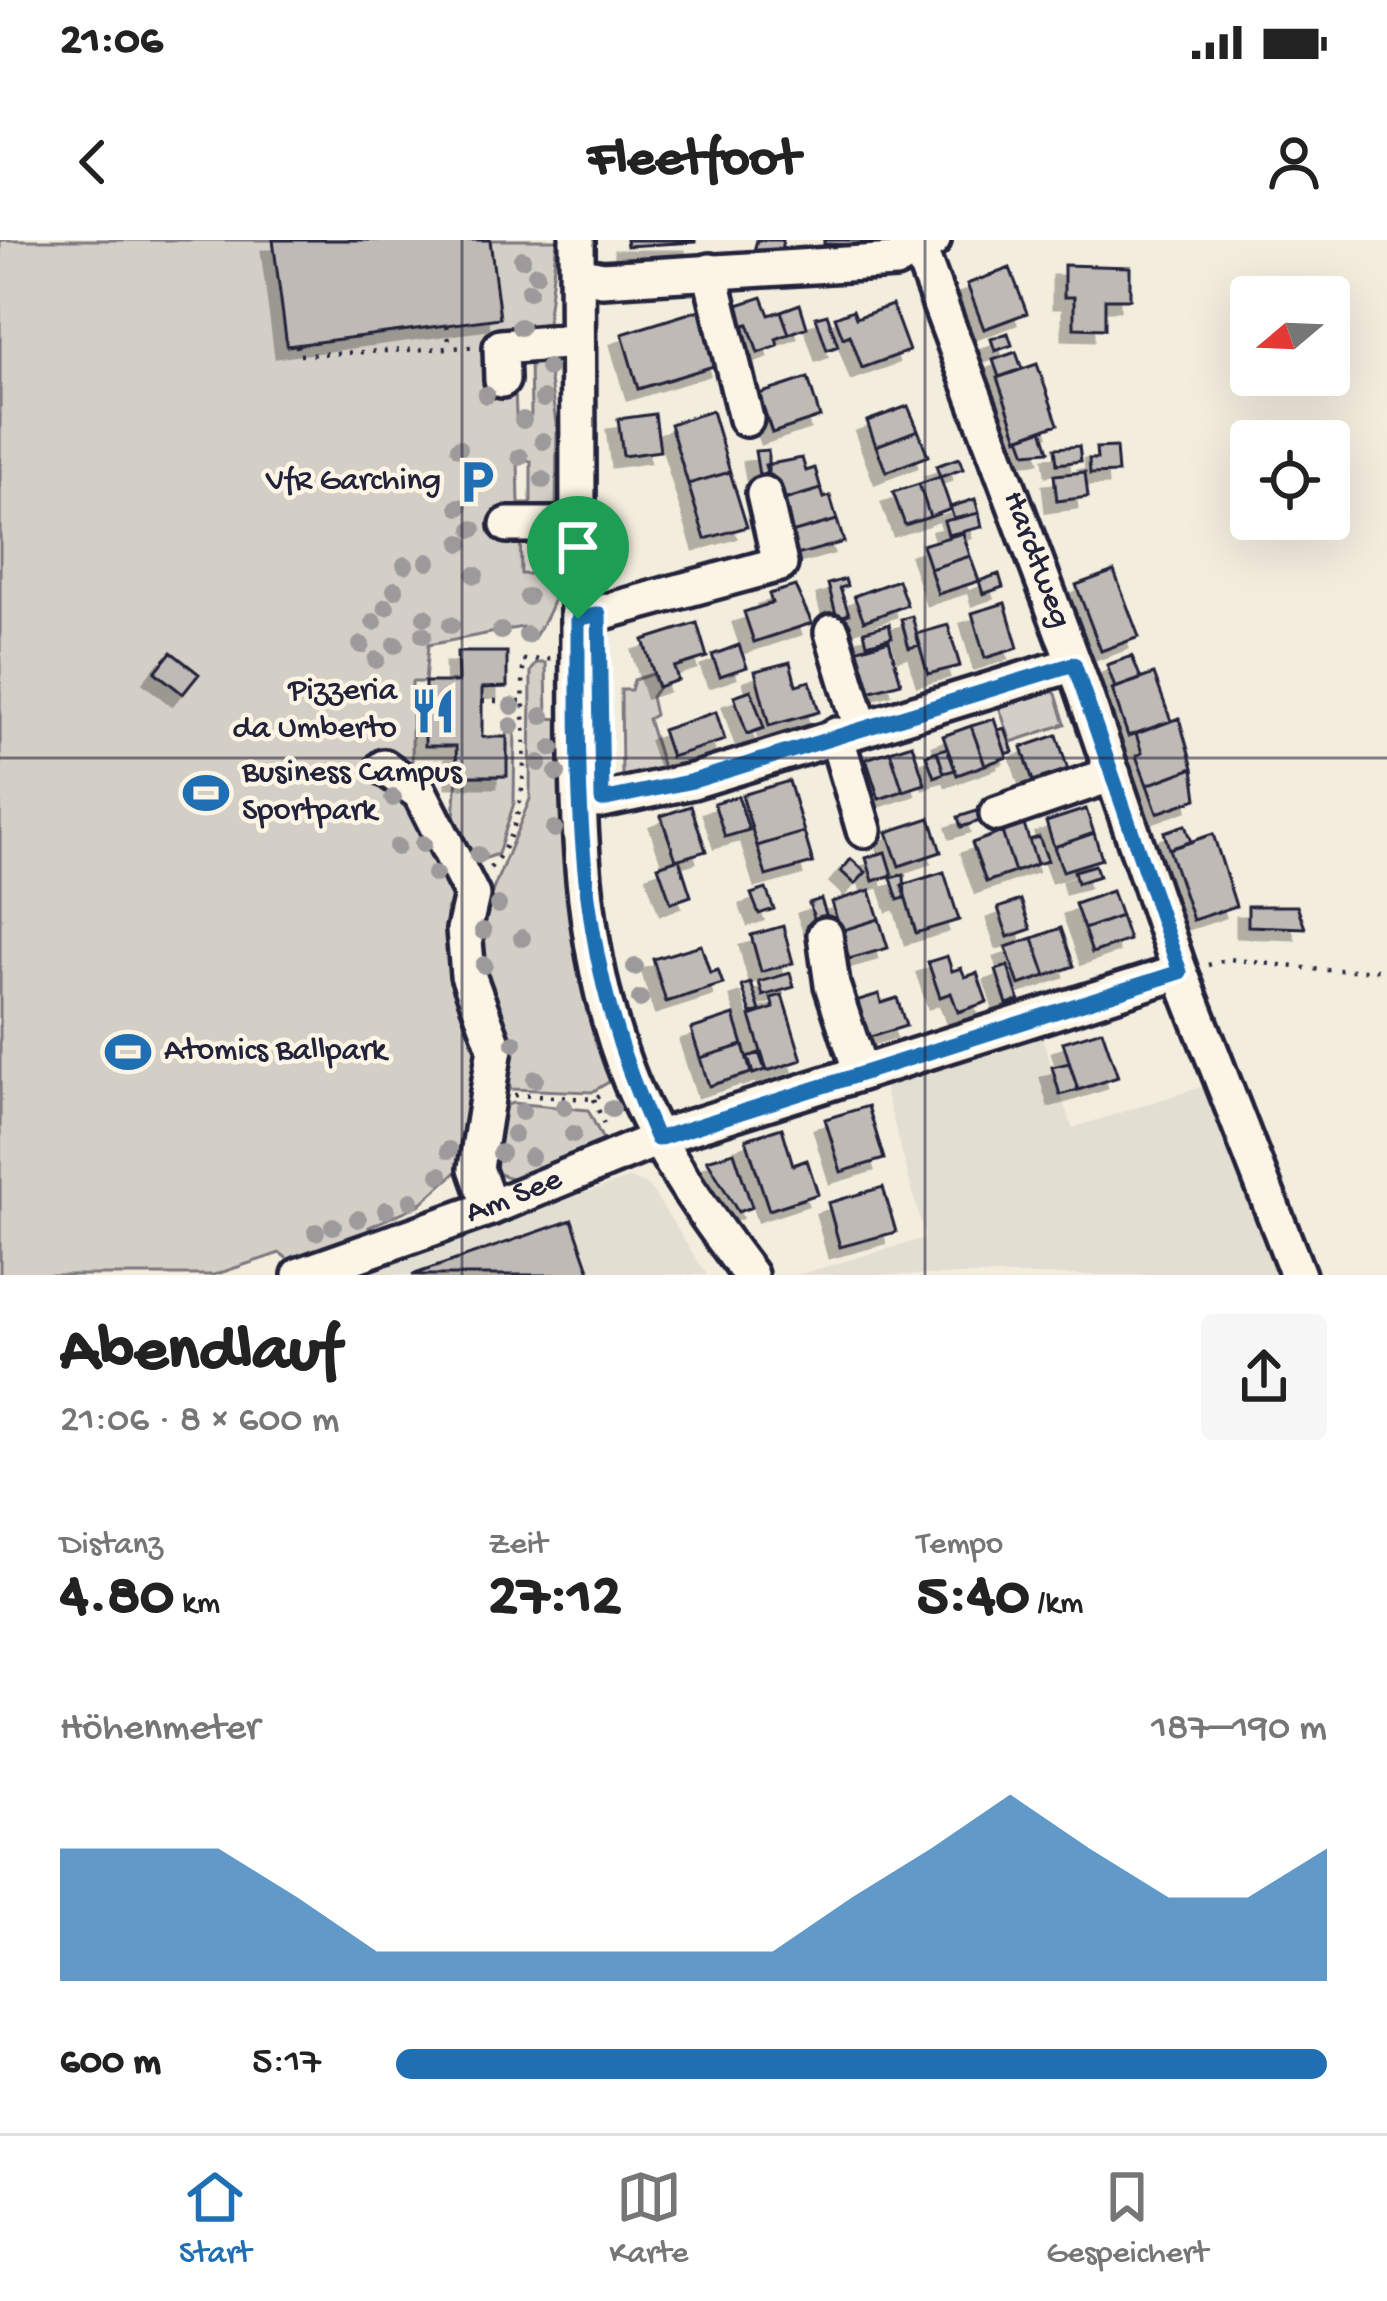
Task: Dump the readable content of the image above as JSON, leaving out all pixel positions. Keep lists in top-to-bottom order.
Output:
{
  "streets": {
    "street": ["Hardtweg", "Am See"]
  },
  "crossings": [
    ["Hardtweg", "Am See"]
  ],
  "places": {
    "parking": ["VfR Garching"],
    "restaurant": ["Pizzeria da Umberto"],
    "sports": ["Business Campus Sportpark", "Atomics Ballpark"]
  },
  "north": "left",
  "page": {
    "status": "21:06",
    "header": "Fleetfoot",
    "heading": ["Abendlauf", "21:06 · 8 × 600 m"],
    "stats": [
      ["Distanz", "4.80 km"],
      ["Zeit", "27:12"],
      ["Tempo", "5:40 /km"]
    ],
    "chart": ["Höhenmeter", "187–190 m"],
    "list": [
      {
        "name": "600 m",
        "note": "5:17"
      }
    ],
    "tabs": ["Start", "Karte", "Gespeichert"]
  }
}
